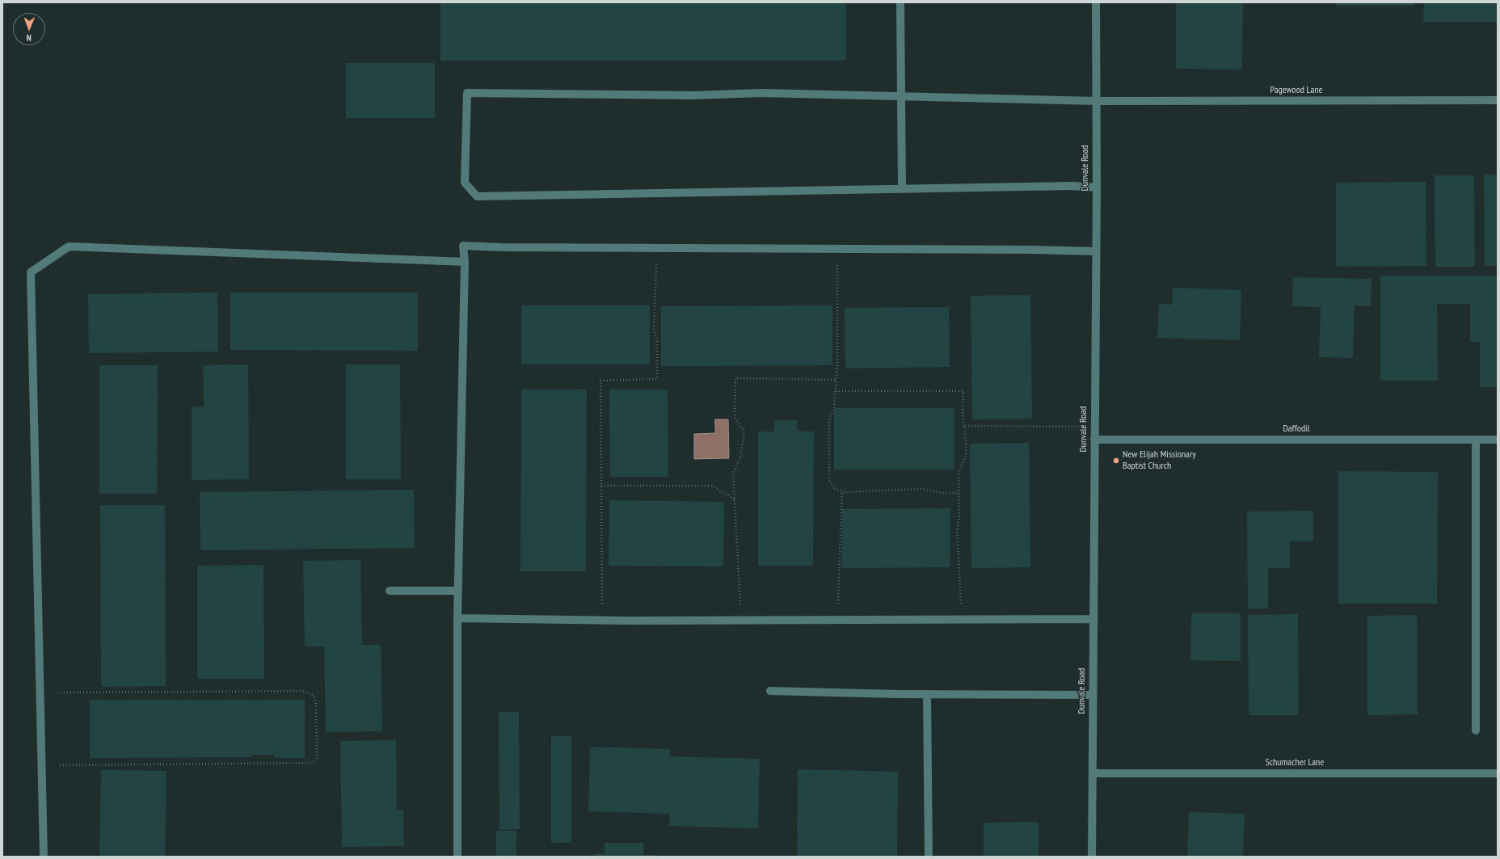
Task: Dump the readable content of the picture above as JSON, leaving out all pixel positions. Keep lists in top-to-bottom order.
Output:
{
  "streets": {
    "street": [
      "Pagewood Lane",
      "Dunvale Road",
      "Daffodil",
      "Schumacher Lane"
    ]
  },
  "crossings": [
    ["Pagewood Lane", "Dunvale Road"],
    ["Dunvale Road", "Daffodil"],
    ["Dunvale Road", "Schumacher Lane"]
  ],
  "places": ["New Elijah Missionary Baptist Church"],
  "north": "bottom"
}
